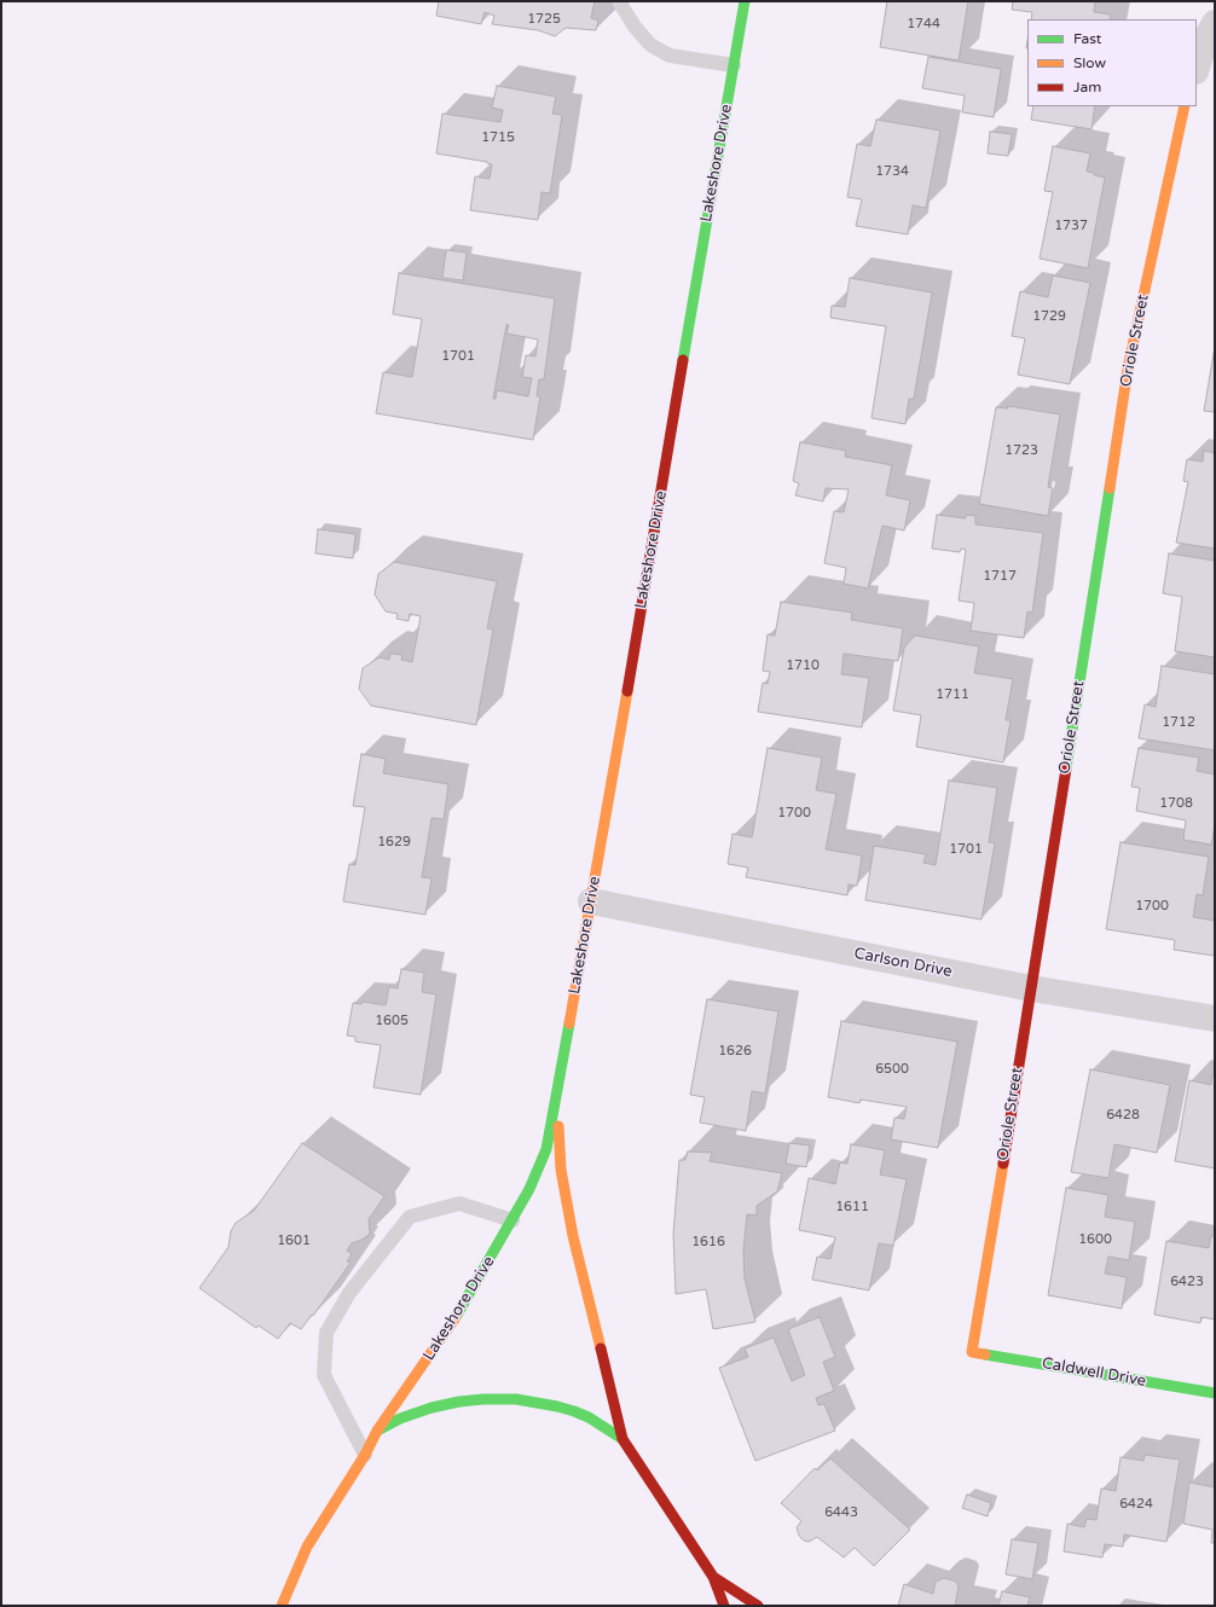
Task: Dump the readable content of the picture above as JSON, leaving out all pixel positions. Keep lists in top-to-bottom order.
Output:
{
  "streets": {
    "street": [
      "Lakeshore Drive",
      "Oriole Street",
      "Carlson Drive",
      "Caldwell Drive"
    ]
  },
  "crossings": [
    ["Lakeshore Drive", "Carlson Drive"],
    ["Oriole Street", "Carlson Drive"],
    ["Oriole Street", "Caldwell Drive"]
  ],
  "house_numbers": [
    "1725",
    "1744",
    "1715",
    "1734",
    "1737",
    "1729",
    "1701",
    "1723",
    "1717",
    "1710",
    "1711",
    "1712",
    "1708",
    "1700",
    "1629",
    "1701",
    "1700",
    "1605",
    "1626",
    "6500",
    "6428",
    "1611",
    "1600",
    "1601",
    "1616",
    "6423",
    "6424",
    "6443"
  ],
  "legend": ["Fast", "Slow", "Jam"]
}
